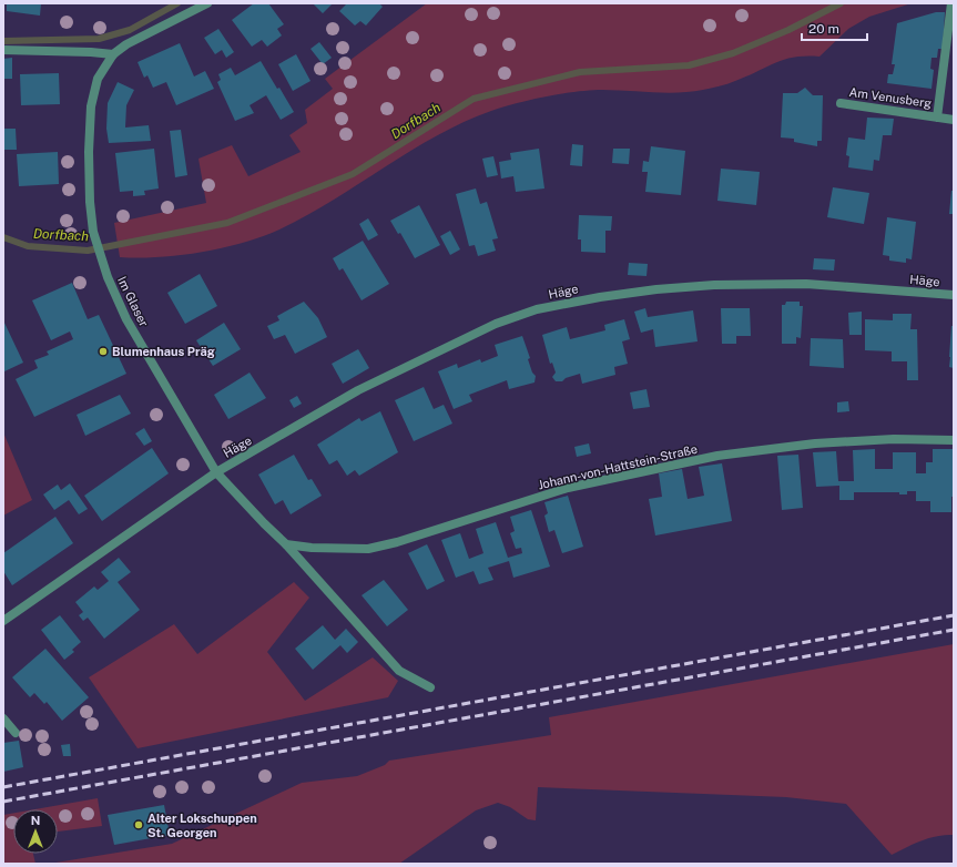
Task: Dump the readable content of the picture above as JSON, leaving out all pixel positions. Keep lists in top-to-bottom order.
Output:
{
  "streets": {
    "street": [
      "Am Venusberg",
      "Häge",
      "Im Glaser",
      "Johann-von-Hattstein-Straße"
    ]
  },
  "crossings": [
    ["Häge", "Im Glaser"]
  ],
  "water": ["Dorfbach"],
  "places": ["Blumenhaus Präg", "Alter Lokschuppen St. Georgen"],
  "scale_bar": "20 m",
  "north": "top"
}
